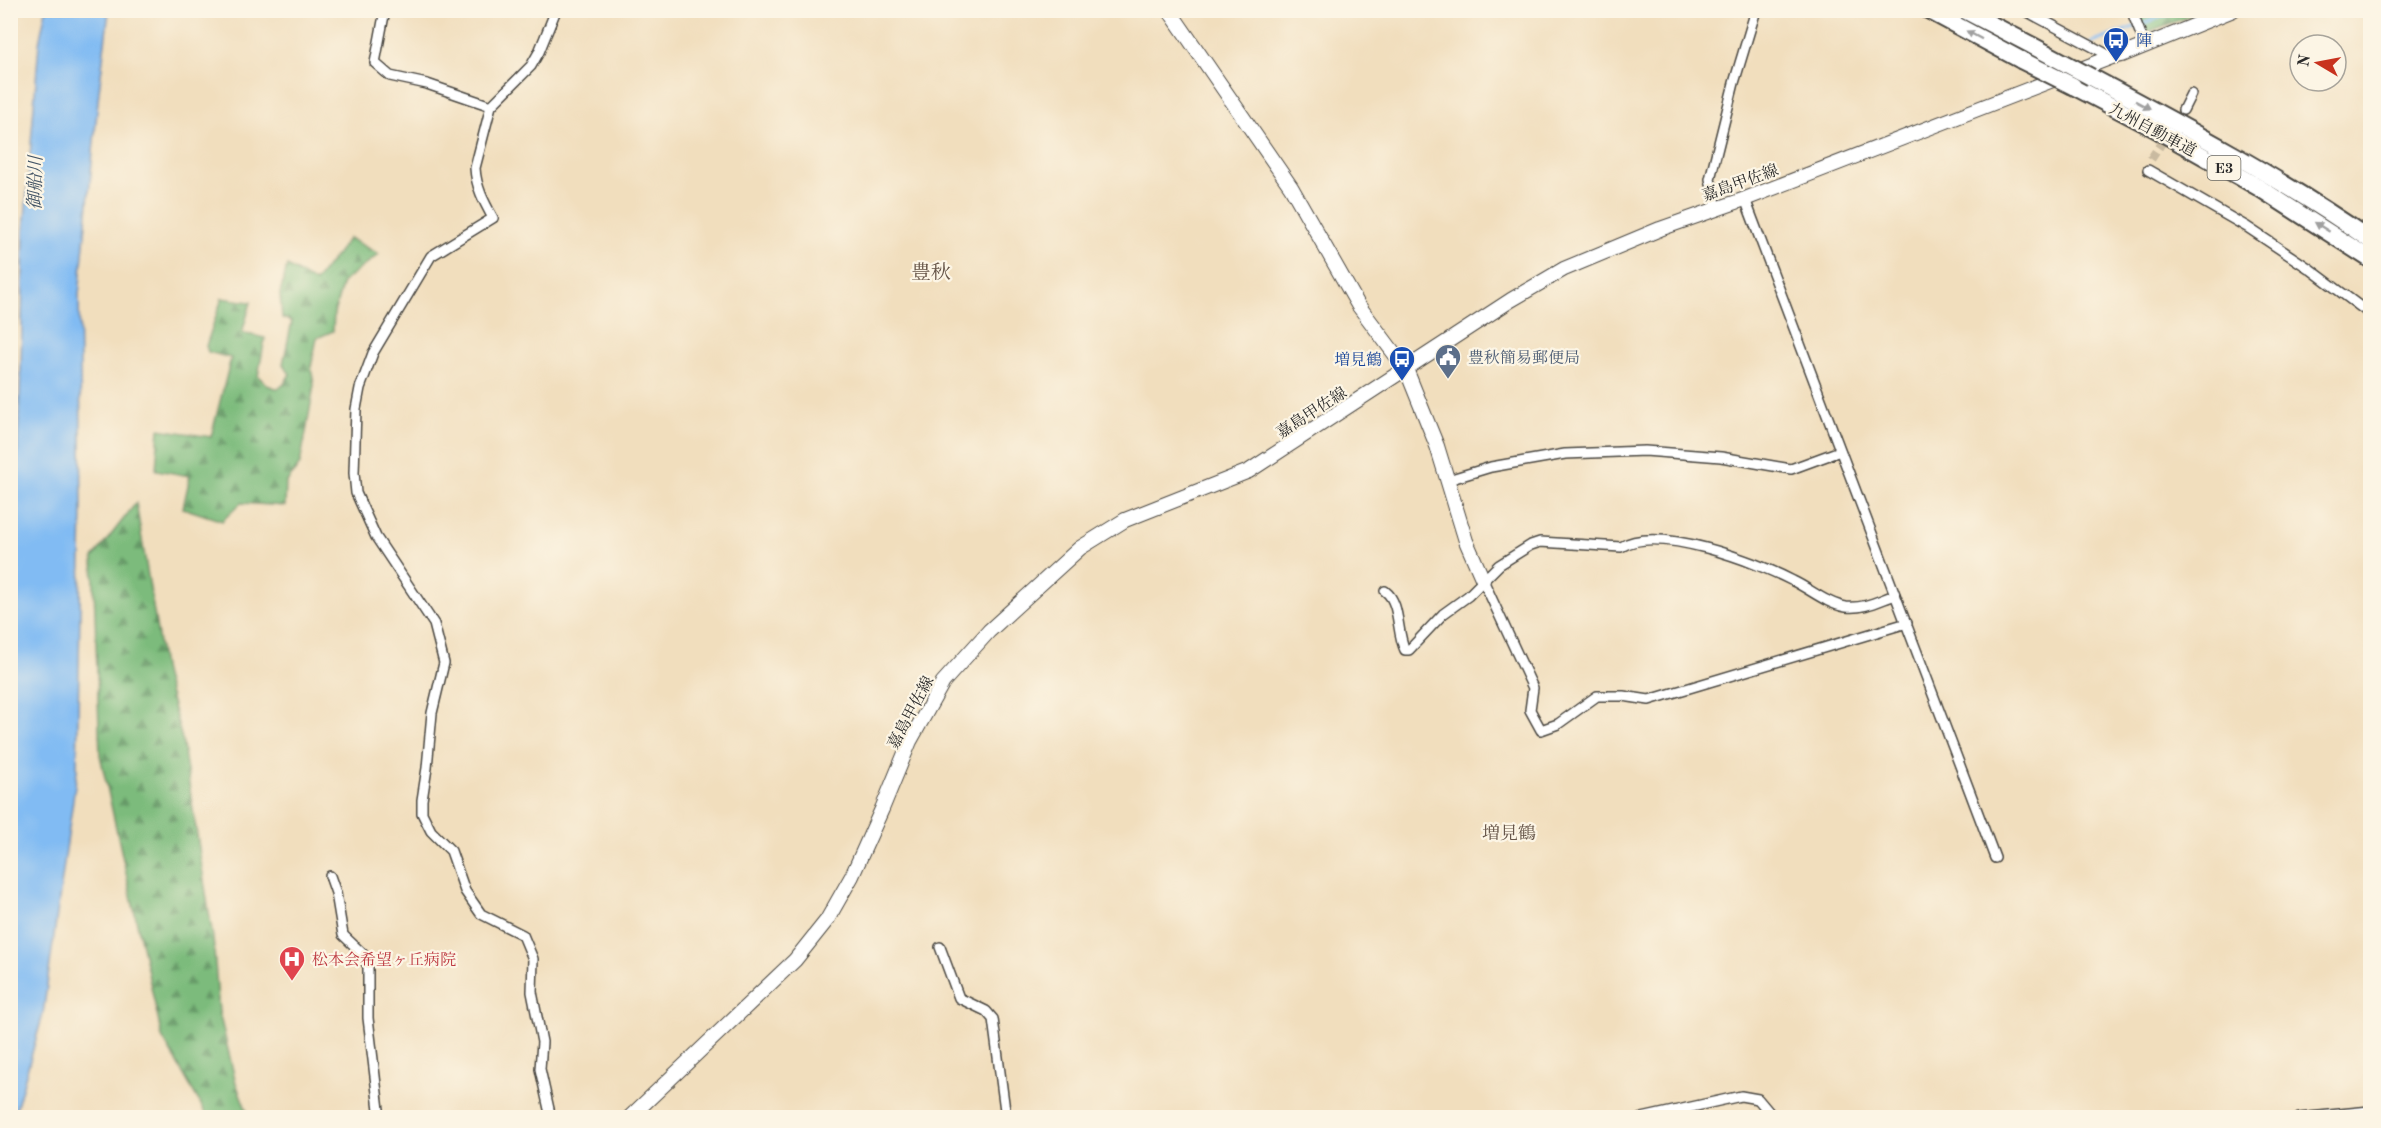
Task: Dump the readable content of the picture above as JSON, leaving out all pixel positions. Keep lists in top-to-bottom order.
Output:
{
  "streets": {
    "highway": ["九州自動車道", "E3"],
    "main road": ["嘉島甲佐線"]
  },
  "districts": ["豊秋", "増見鶴"],
  "water": ["御船川"],
  "places": {
    "bus stop": ["陣", "増見鶴"],
    "public building": ["豊秋簡易郵便局"],
    "hospital": ["松本会希望ヶ丘病院"]
  },
  "north": "left"
}
